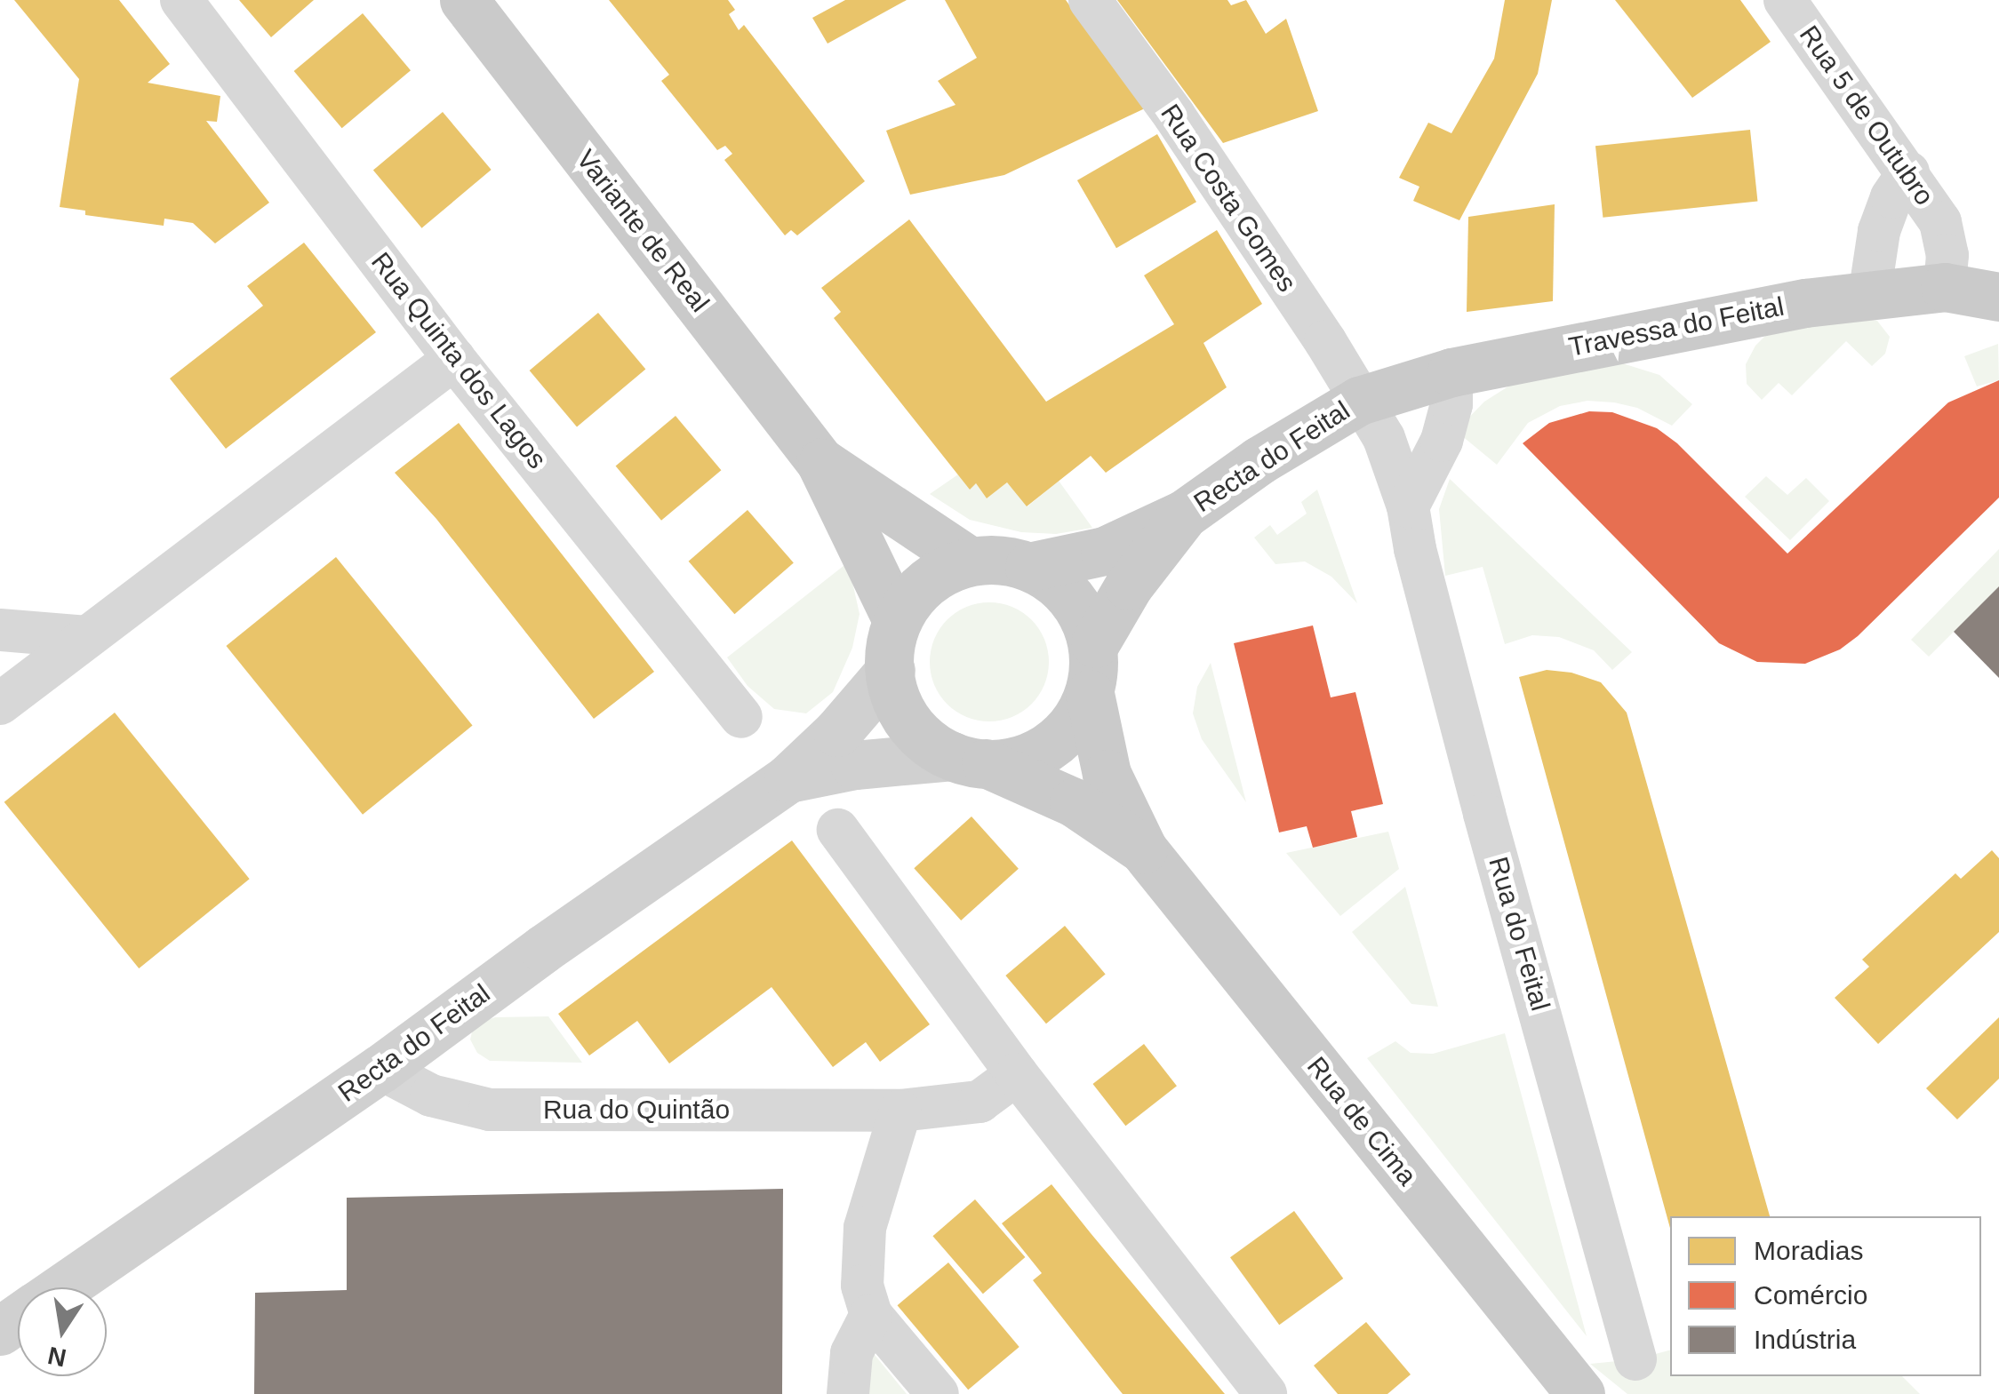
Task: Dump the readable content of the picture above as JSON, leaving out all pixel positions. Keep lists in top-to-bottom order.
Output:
{
  "streets": {
    "main road": [
      "Variante de Real",
      "Travessa do Feital",
      "Recta do Feital",
      "Rua de Cima"
    ],
    "street": [
      "Rua 5 de Outubro",
      "Rua Costa Gomes",
      "Rua Quinta dos Lagos",
      "Rua do Feital",
      "Rua do Quintão"
    ]
  },
  "crossings": [
    ["Rua 5 de Outubro", "Travessa do Feital"],
    ["Rua Costa Gomes", "Travessa do Feital"],
    ["Rua Costa Gomes", "Recta do Feital"],
    ["Rua Costa Gomes", "Rua do Feital"],
    ["Variante de Real", "Recta do Feital"],
    ["Variante de Real", "Rua de Cima"],
    ["Travessa do Feital", "Recta do Feital"],
    ["Travessa do Feital", "Rua do Feital"],
    ["Recta do Feital", "Rua do Feital"],
    ["Recta do Feital", "Rua do Quintão"],
    ["Recta do Feital", "Rua de Cima"]
  ],
  "legend": ["Moradias", "Comércio", "Indústria"],
  "north": "bottom"
}
